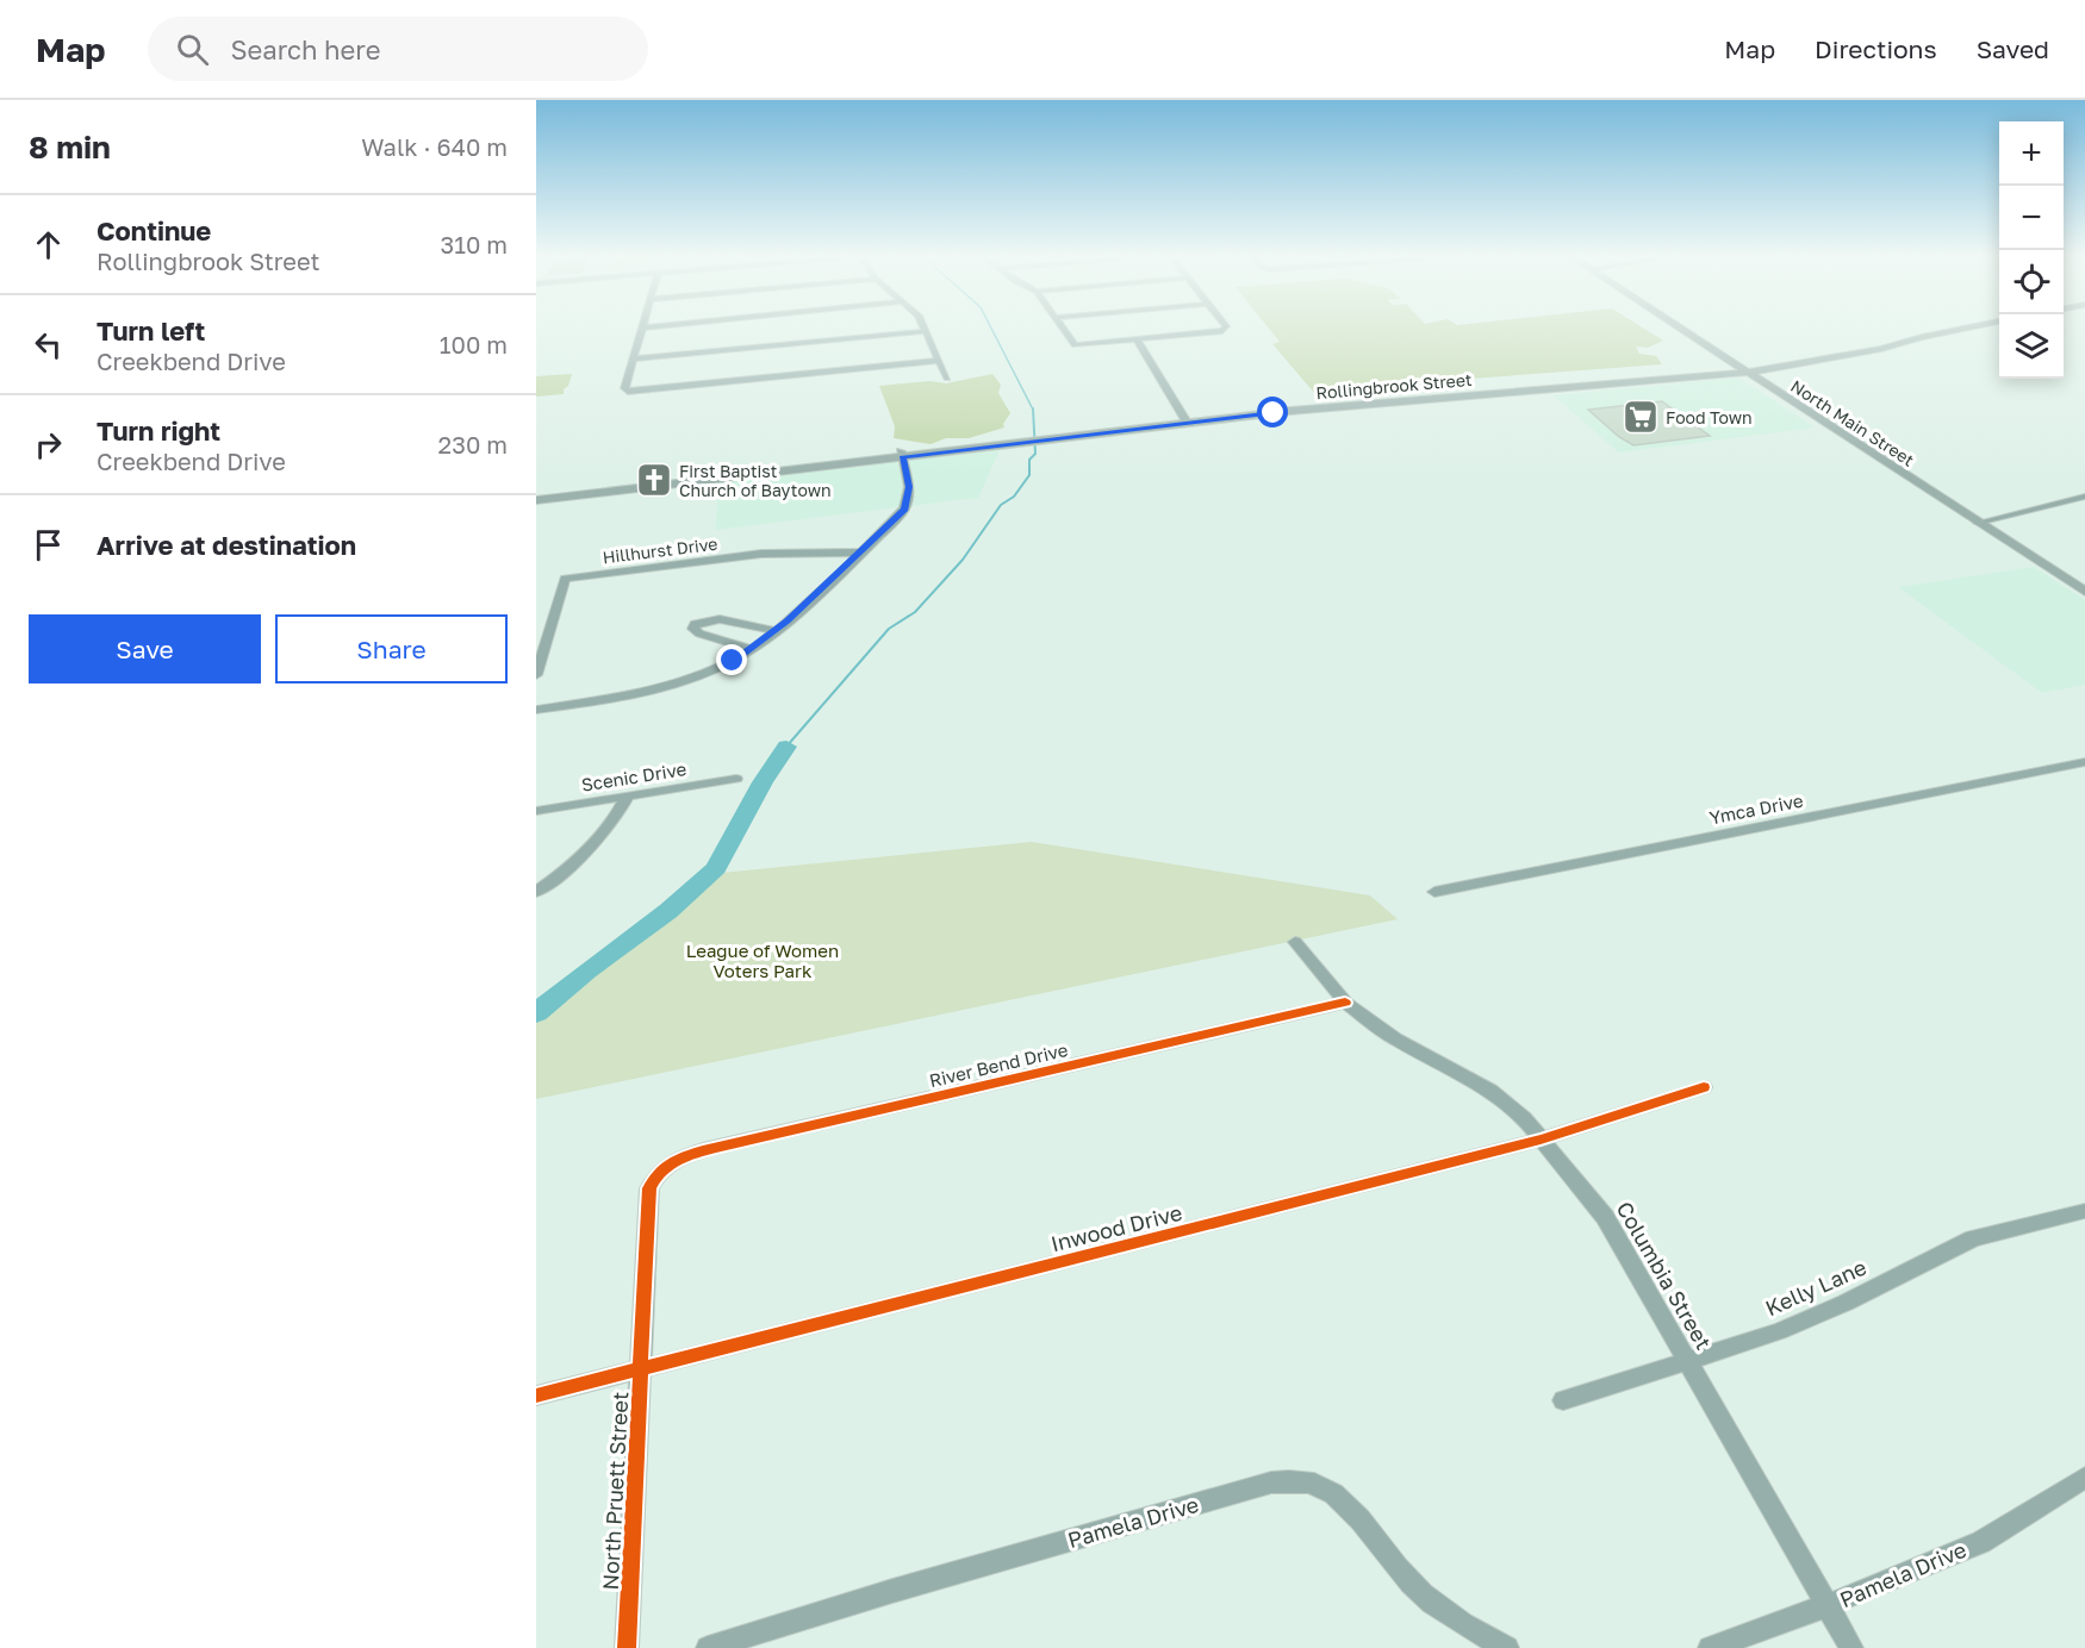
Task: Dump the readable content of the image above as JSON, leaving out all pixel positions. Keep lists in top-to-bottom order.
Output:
{
  "streets": {
    "main road": ["Rollingbrook Street", "North Main Street"],
    "street": [
      "Hillhurst Drive",
      "Scenic Drive",
      "Ymca Drive",
      "River Bend Drive",
      "Inwood Drive",
      "Columbia Street",
      "Kelly Lane",
      "North Pruett Street",
      "Pamela Drive"
    ]
  },
  "crossings": [
    ["Rollingbrook Street", "North Main Street"],
    ["River Bend Drive", "Columbia Street"],
    ["River Bend Drive", "North Pruett Street"],
    ["Inwood Drive", "Columbia Street"],
    ["Inwood Drive", "North Pruett Street"],
    ["Columbia Street", "Kelly Lane"],
    ["Columbia Street", "Pamela Drive"]
  ],
  "parks": ["League of Women Voters Park"],
  "places": {
    "supermarket": ["Food Town"],
    "church": ["First Baptist Church of Baytown"]
  },
  "page": {
    "header": "Map",
    "search": "Search here",
    "nav": ["Map", "Directions", "Saved"],
    "heading": ["8 min", "Walk · 640 m"],
    "map_buttons": ["+", "−"],
    "list": [
      ["Continue", "Rollingbrook Street", "310 m"],
      ["Turn left", "Creekbend Drive", "100 m"],
      ["Turn right", "Creekbend Drive", "230 m"],
      "Arrive at destination"
    ],
    "buttons": ["Save", "Share"]
  }
}
